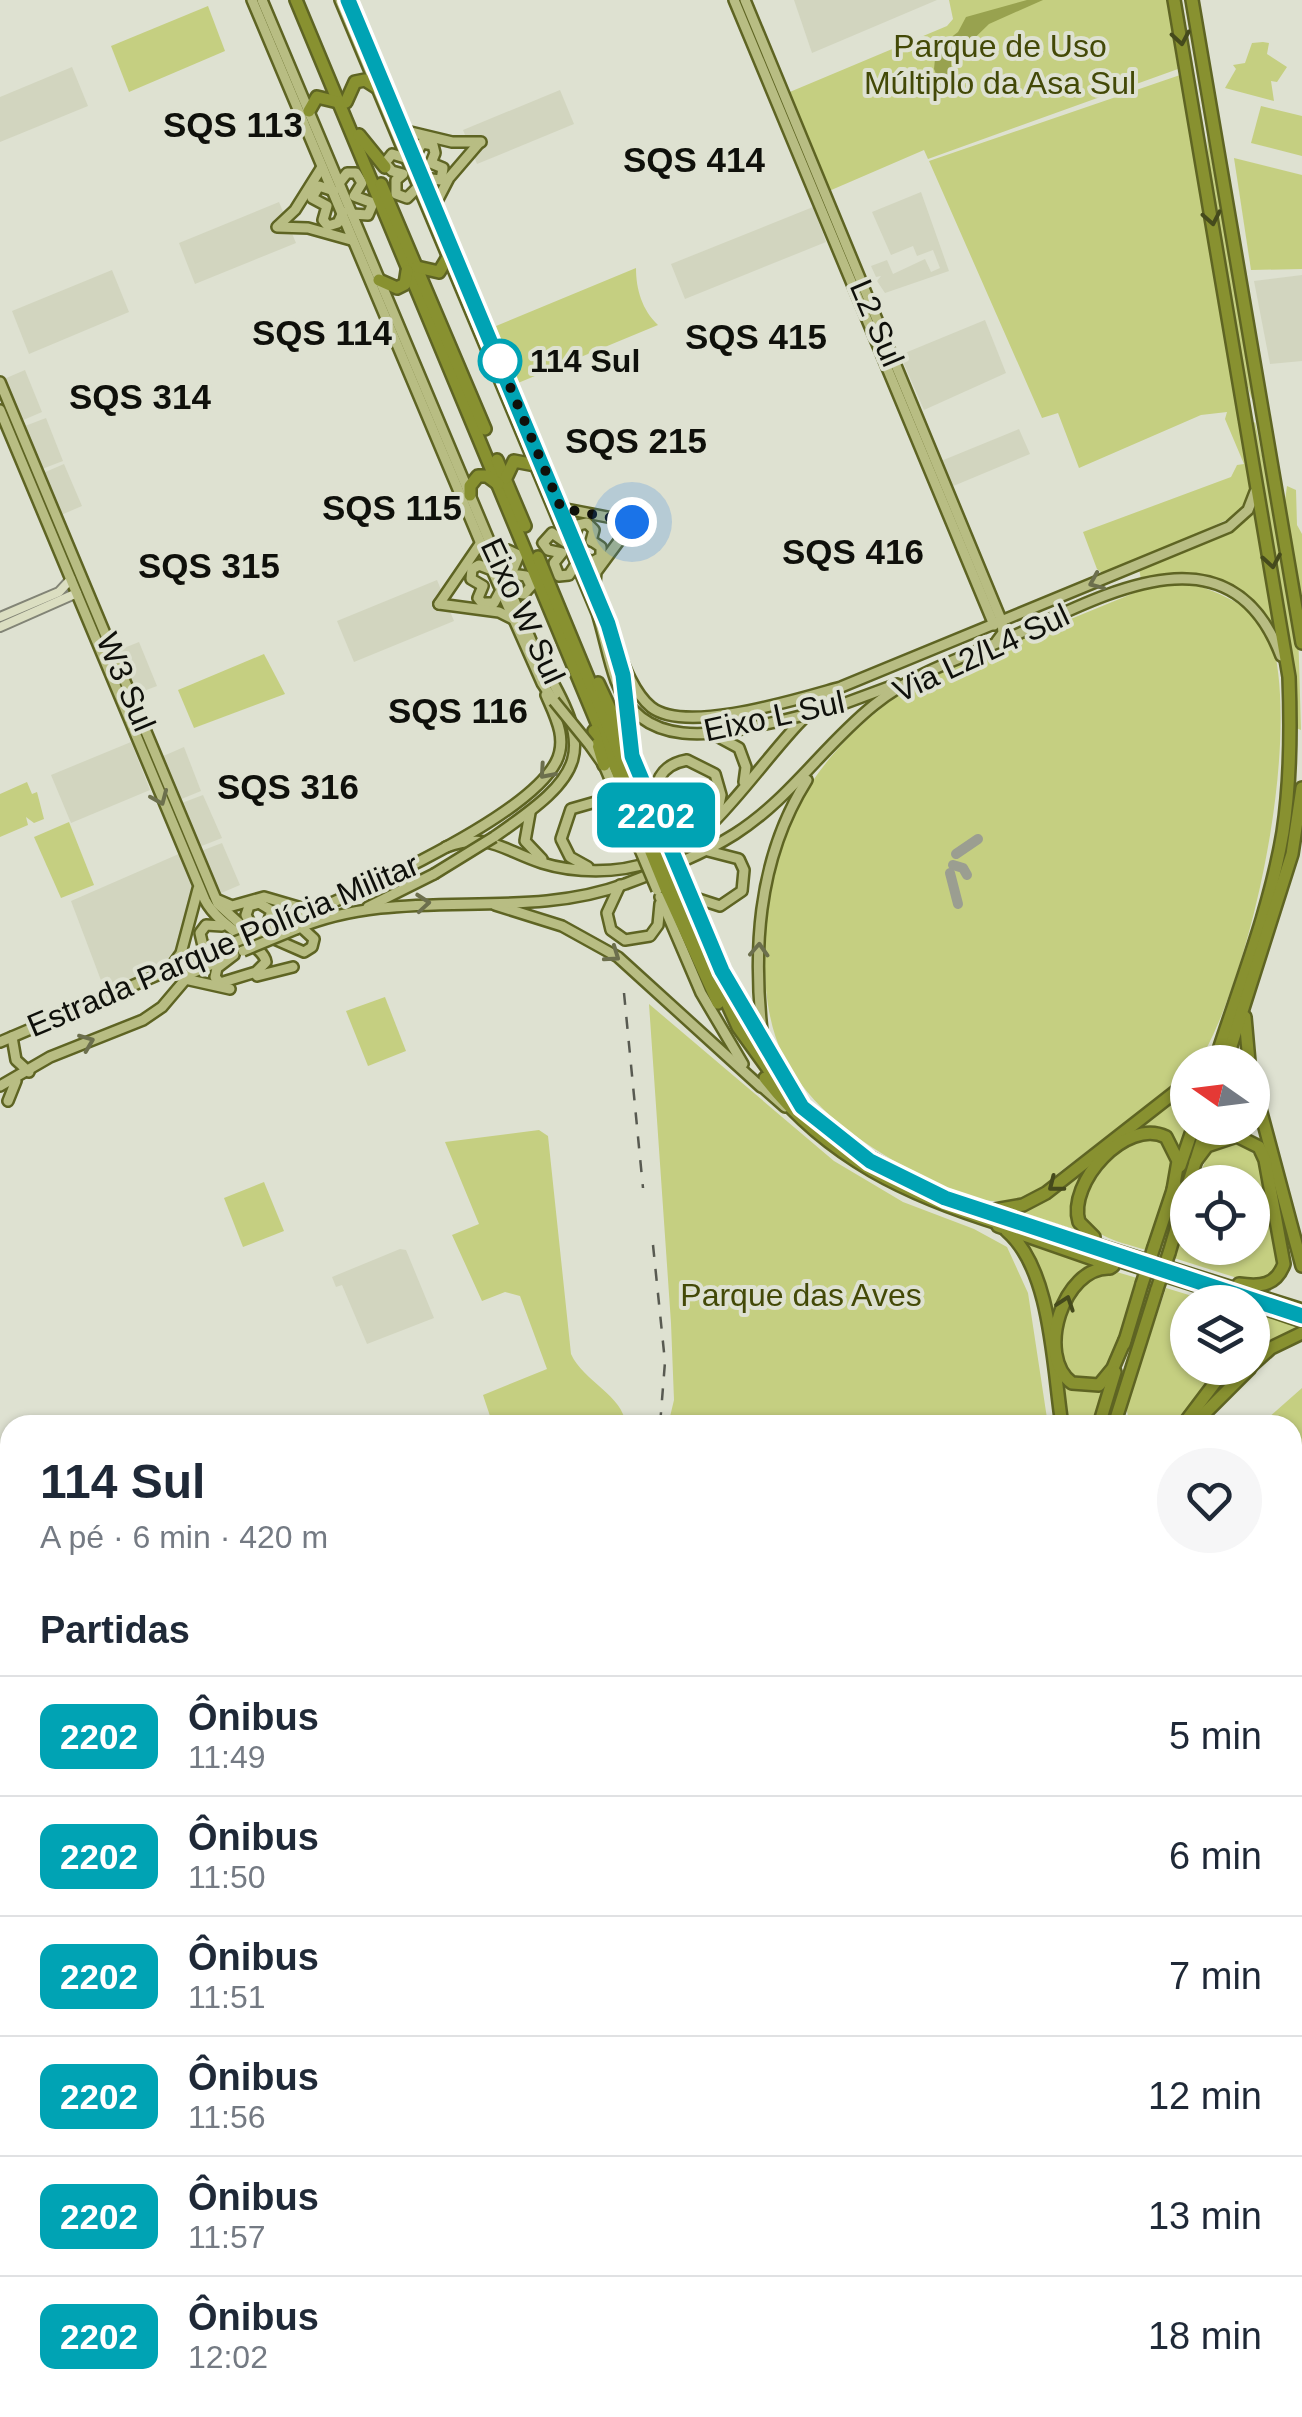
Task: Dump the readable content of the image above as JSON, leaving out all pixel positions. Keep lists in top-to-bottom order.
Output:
{
  "streets": {
    "main road": [
      "L2 Sul",
      "Eixo W Sul",
      "Via L2/L4 Sul",
      "W3 Sul",
      "Eixo L Sul",
      "Estrada Parque Polícia Militar"
    ]
  },
  "crossings": [
    ["L2 Sul", "Via L2/L4 Sul"],
    ["Eixo W Sul", "Estrada Parque Polícia Militar"],
    ["Via L2/L4 Sul", "Eixo L Sul"],
    ["Via L2/L4 Sul", "Estrada Parque Polícia Militar"],
    ["W3 Sul", "Estrada Parque Polícia Militar"]
  ],
  "districts": [
    "SQS 113",
    "SQS 414",
    "SQS 114",
    "SQS 415",
    "SQS 314",
    "SQS 215",
    "SQS 115",
    "SQS 416",
    "SQS 315",
    "SQS 116",
    "SQS 316"
  ],
  "parks": ["Parque de Uso Múltiplo da Asa Sul", "Parque das Aves"],
  "places": ["114 Sul"],
  "lines": ["bus line 2202"],
  "north": "left",
  "page": {
    "on_map": "2202",
    "heading": [
      ["114 Sul", "A pé · 6 min · 420 m"],
      "Partidas"
    ],
    "list": [
      {
        "mark": "2202",
        "name": "Ônibus",
        "note": "11:49",
        "value": "5 min"
      },
      {
        "mark": "2202",
        "name": "Ônibus",
        "note": "11:50",
        "value": "6 min"
      },
      {
        "mark": "2202",
        "name": "Ônibus",
        "note": "11:51",
        "value": "7 min"
      },
      {
        "mark": "2202",
        "name": "Ônibus",
        "note": "11:56",
        "value": "12 min"
      },
      {
        "mark": "2202",
        "name": "Ônibus",
        "note": "11:57",
        "value": "13 min"
      },
      {
        "mark": "2202",
        "name": "Ônibus",
        "note": "12:02",
        "value": "18 min"
      }
    ]
  }
}
